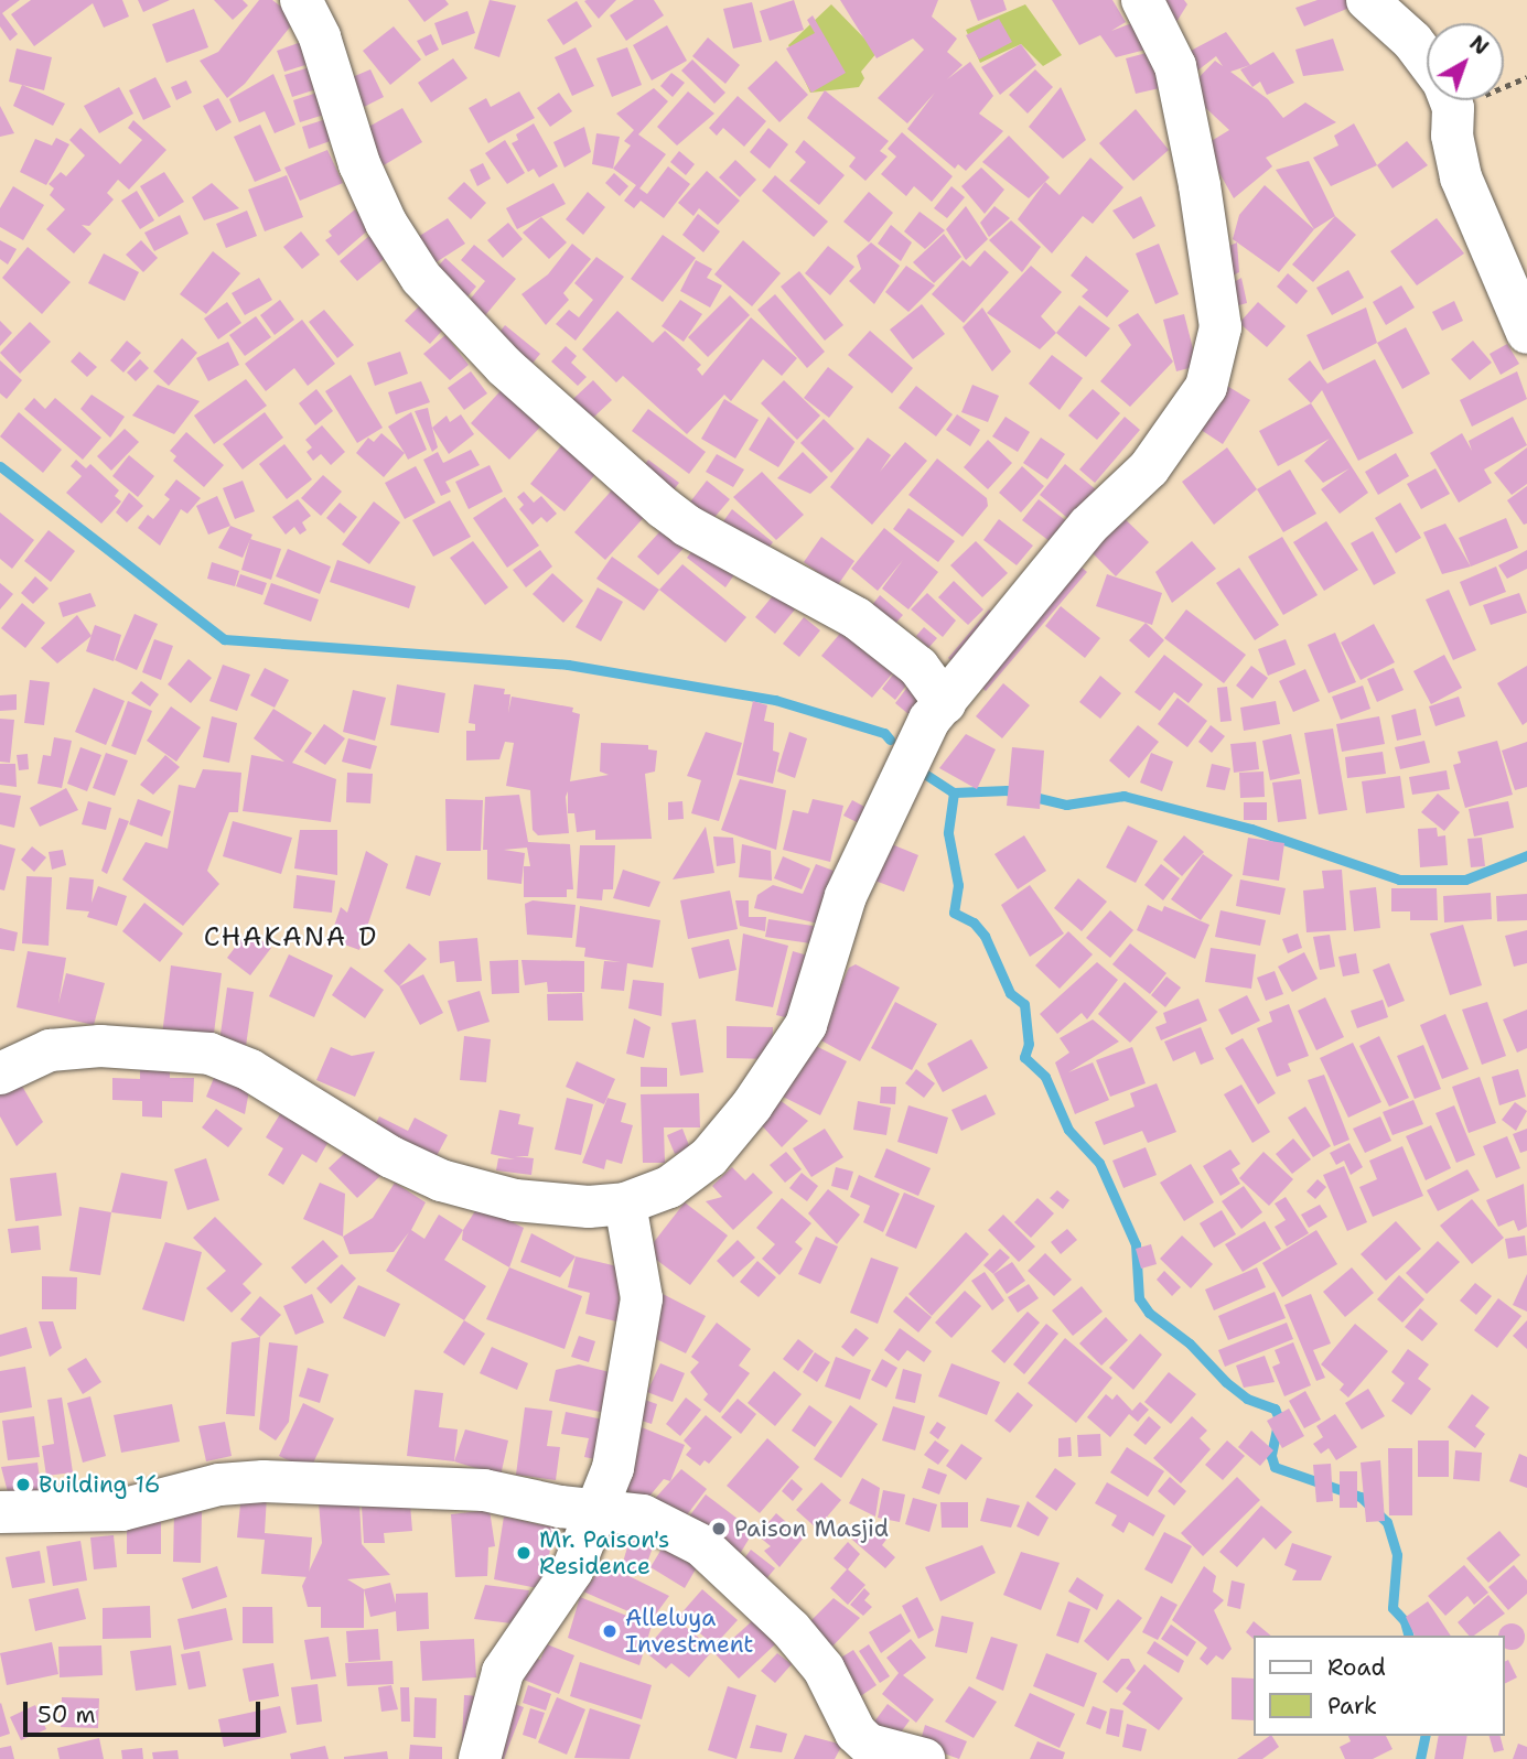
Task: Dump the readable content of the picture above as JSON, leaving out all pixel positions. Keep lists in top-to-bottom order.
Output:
{
  "districts": ["CHAKANA D"],
  "places": [
    "Building 16",
    "Paison Masjid",
    "Mr. Paison's Residence",
    "Alleluya Investment"
  ],
  "legend": ["Road", "Park"],
  "scale_bar": "50 m",
  "north": "top right"
}
